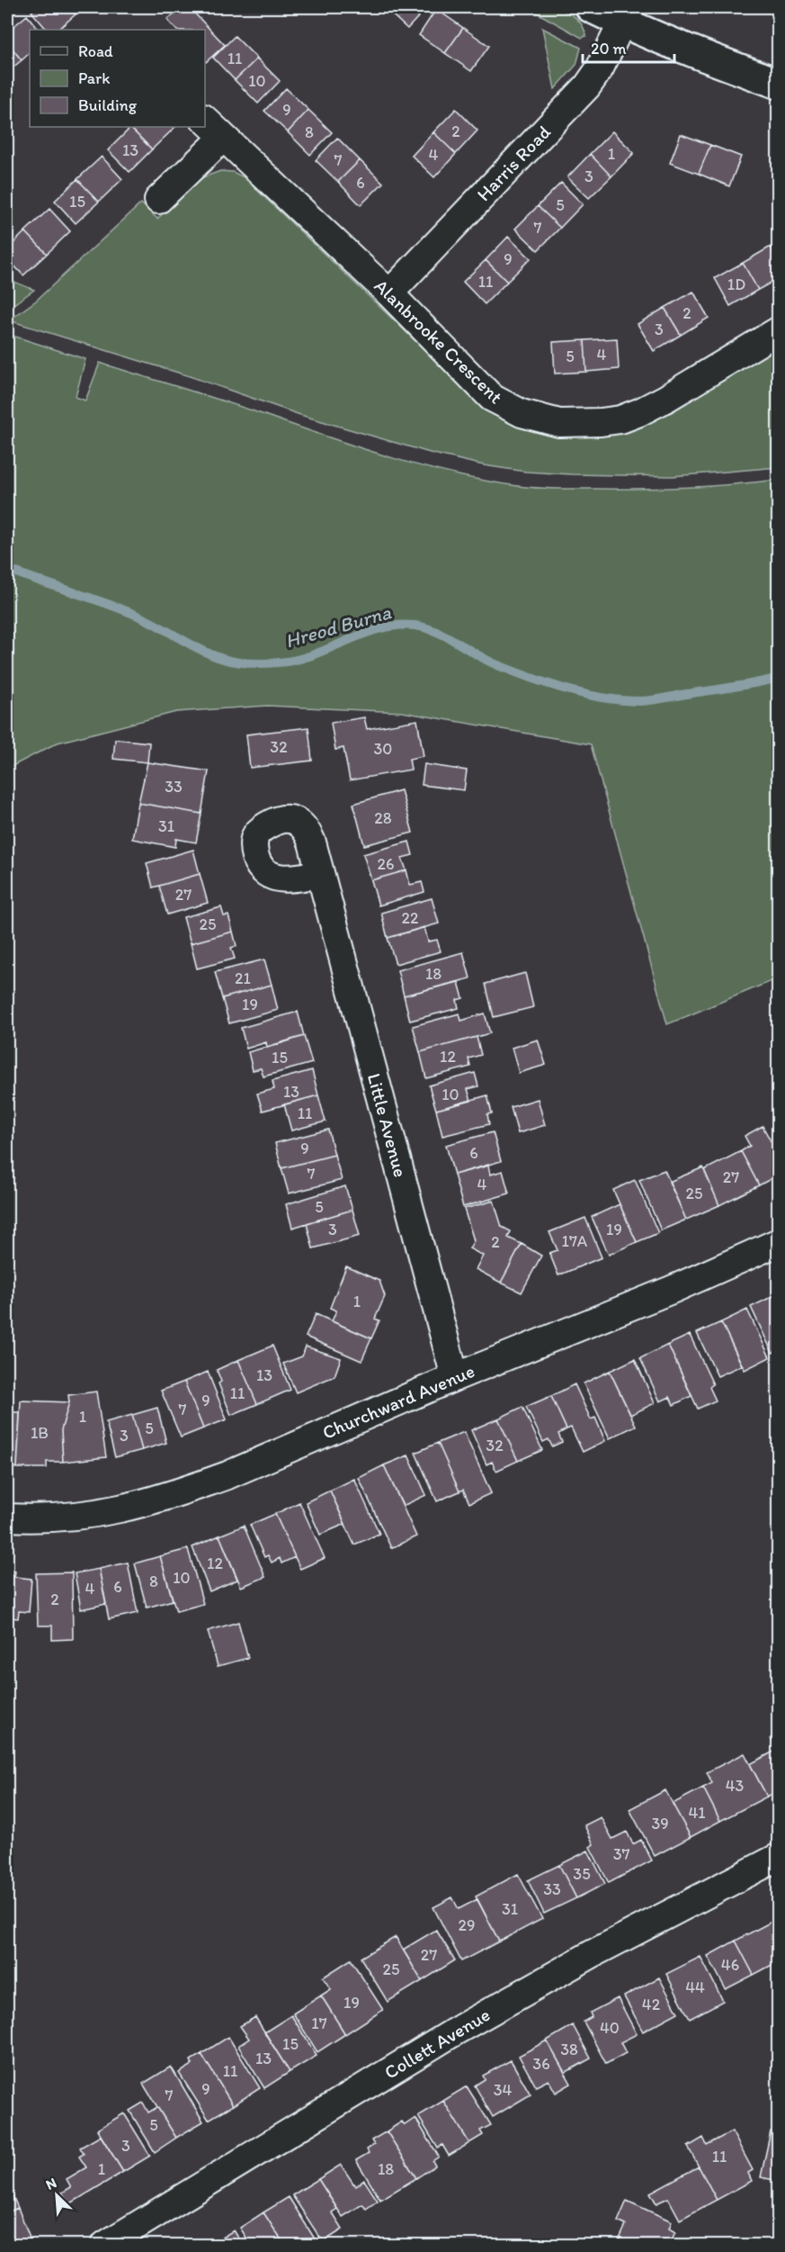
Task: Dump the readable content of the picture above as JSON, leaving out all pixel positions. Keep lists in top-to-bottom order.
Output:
{
  "streets": {
    "street": [
      "Harris Road",
      "Alanbrooke Crescent",
      "Little Avenue",
      "Churchward Avenue",
      "Collett Avenue"
    ]
  },
  "crossings": [
    ["Harris Road", "Alanbrooke Crescent"],
    ["Little Avenue", "Churchward Avenue"]
  ],
  "water": ["Hreod Burna"],
  "house_numbers": [
    "11",
    "10",
    "9",
    "2",
    "8",
    "13",
    "1",
    "4",
    "7",
    "3",
    "6",
    "15",
    "5",
    "7",
    "9",
    "11",
    "1D",
    "2",
    "3",
    "4",
    "5",
    "32",
    "30",
    "33",
    "28",
    "31",
    "26",
    "27",
    "22",
    "25",
    "18",
    "21",
    "19",
    "12",
    "15",
    "13",
    "10",
    "11",
    "9",
    "6",
    "7",
    "27",
    "4",
    "25",
    "5",
    "3",
    "19",
    "17A",
    "2",
    "1",
    "13",
    "11",
    "9",
    "7",
    "1",
    "5",
    "1B",
    "3",
    "32",
    "12",
    "10",
    "8",
    "6",
    "4",
    "2",
    "43",
    "41",
    "39",
    "37",
    "35",
    "33",
    "31",
    "29",
    "27",
    "46",
    "25",
    "44",
    "19",
    "42",
    "17",
    "40",
    "15",
    "38",
    "13",
    "36",
    "11",
    "9",
    "34",
    "7",
    "5",
    "3",
    "11",
    "1",
    "18"
  ],
  "legend": ["Road", "Park", "Building"],
  "scale_bar": "20 m",
  "north": "top left"
}
